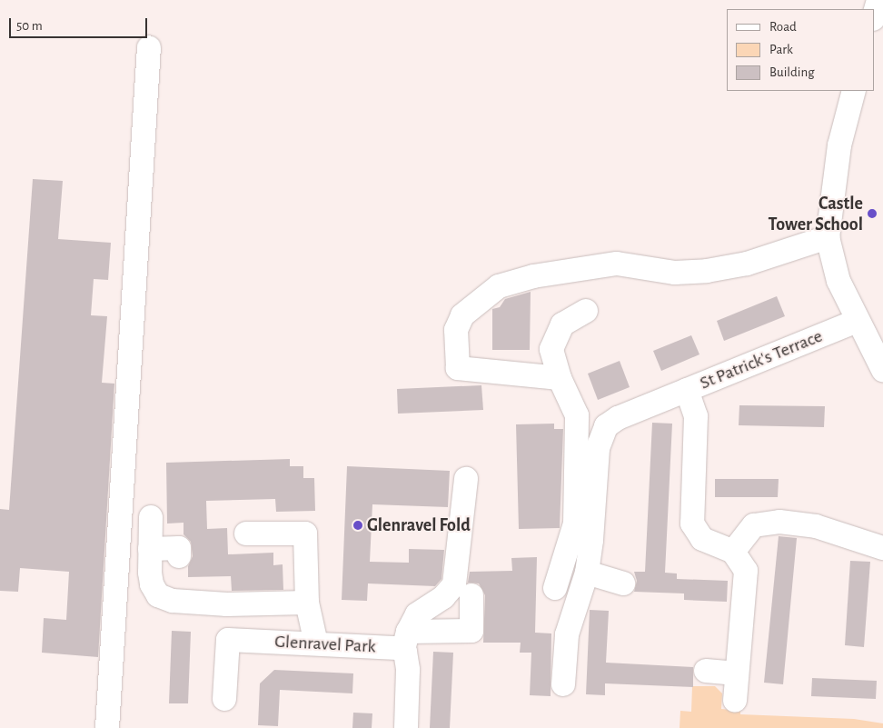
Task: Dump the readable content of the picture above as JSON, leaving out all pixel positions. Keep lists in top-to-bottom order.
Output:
{
  "streets": {
    "street": ["St Patrick's Terrace", "Glenravel Park"]
  },
  "places": ["Castle Tower School", "Glenravel Fold"],
  "legend": ["Road", "Park", "Building"],
  "scale_bar": "50 m"
}
